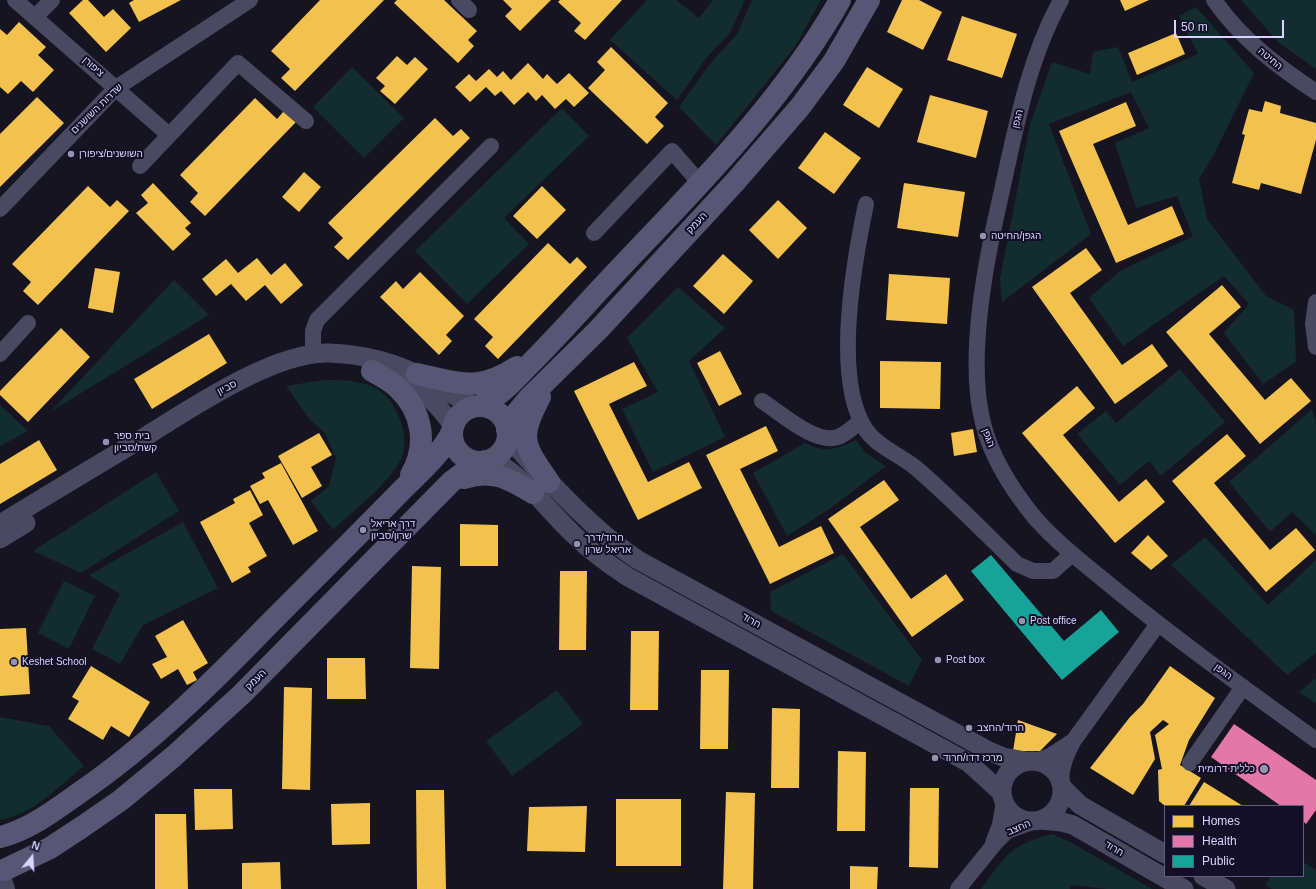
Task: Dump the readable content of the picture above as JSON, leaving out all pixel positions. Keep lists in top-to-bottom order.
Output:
{
  "streets": {
    "main road": ["העמק"],
    "street": [
      "החיטה",
      "ציפורן",
      "שדרות השושנים",
      "הגפן",
      "סביון",
      "חרוד",
      "החצב"
    ]
  },
  "crossings": [
    ["ציפורן", "שדרות השושנים"],
    ["העמק", "סביון"],
    ["העמק", "חרוד"],
    ["סביון", "חרוד"],
    ["חרוד", "החצב"]
  ],
  "places": [
    "השושנים/ציפורן",
    "הגפן/החיטה",
    "בית ספר קשת/סביון",
    "דרך אריאל שרון/סביון",
    "חרוד/דרך אריאל שרון",
    "Post office",
    "Post box",
    "Keshet School",
    "חרוד/החצב",
    "מרכז דדו/חרוד",
    "כללית דרומית"
  ],
  "legend": ["Homes", "Health", "Public"],
  "scale_bar": "50 m",
  "north": "top"
}
